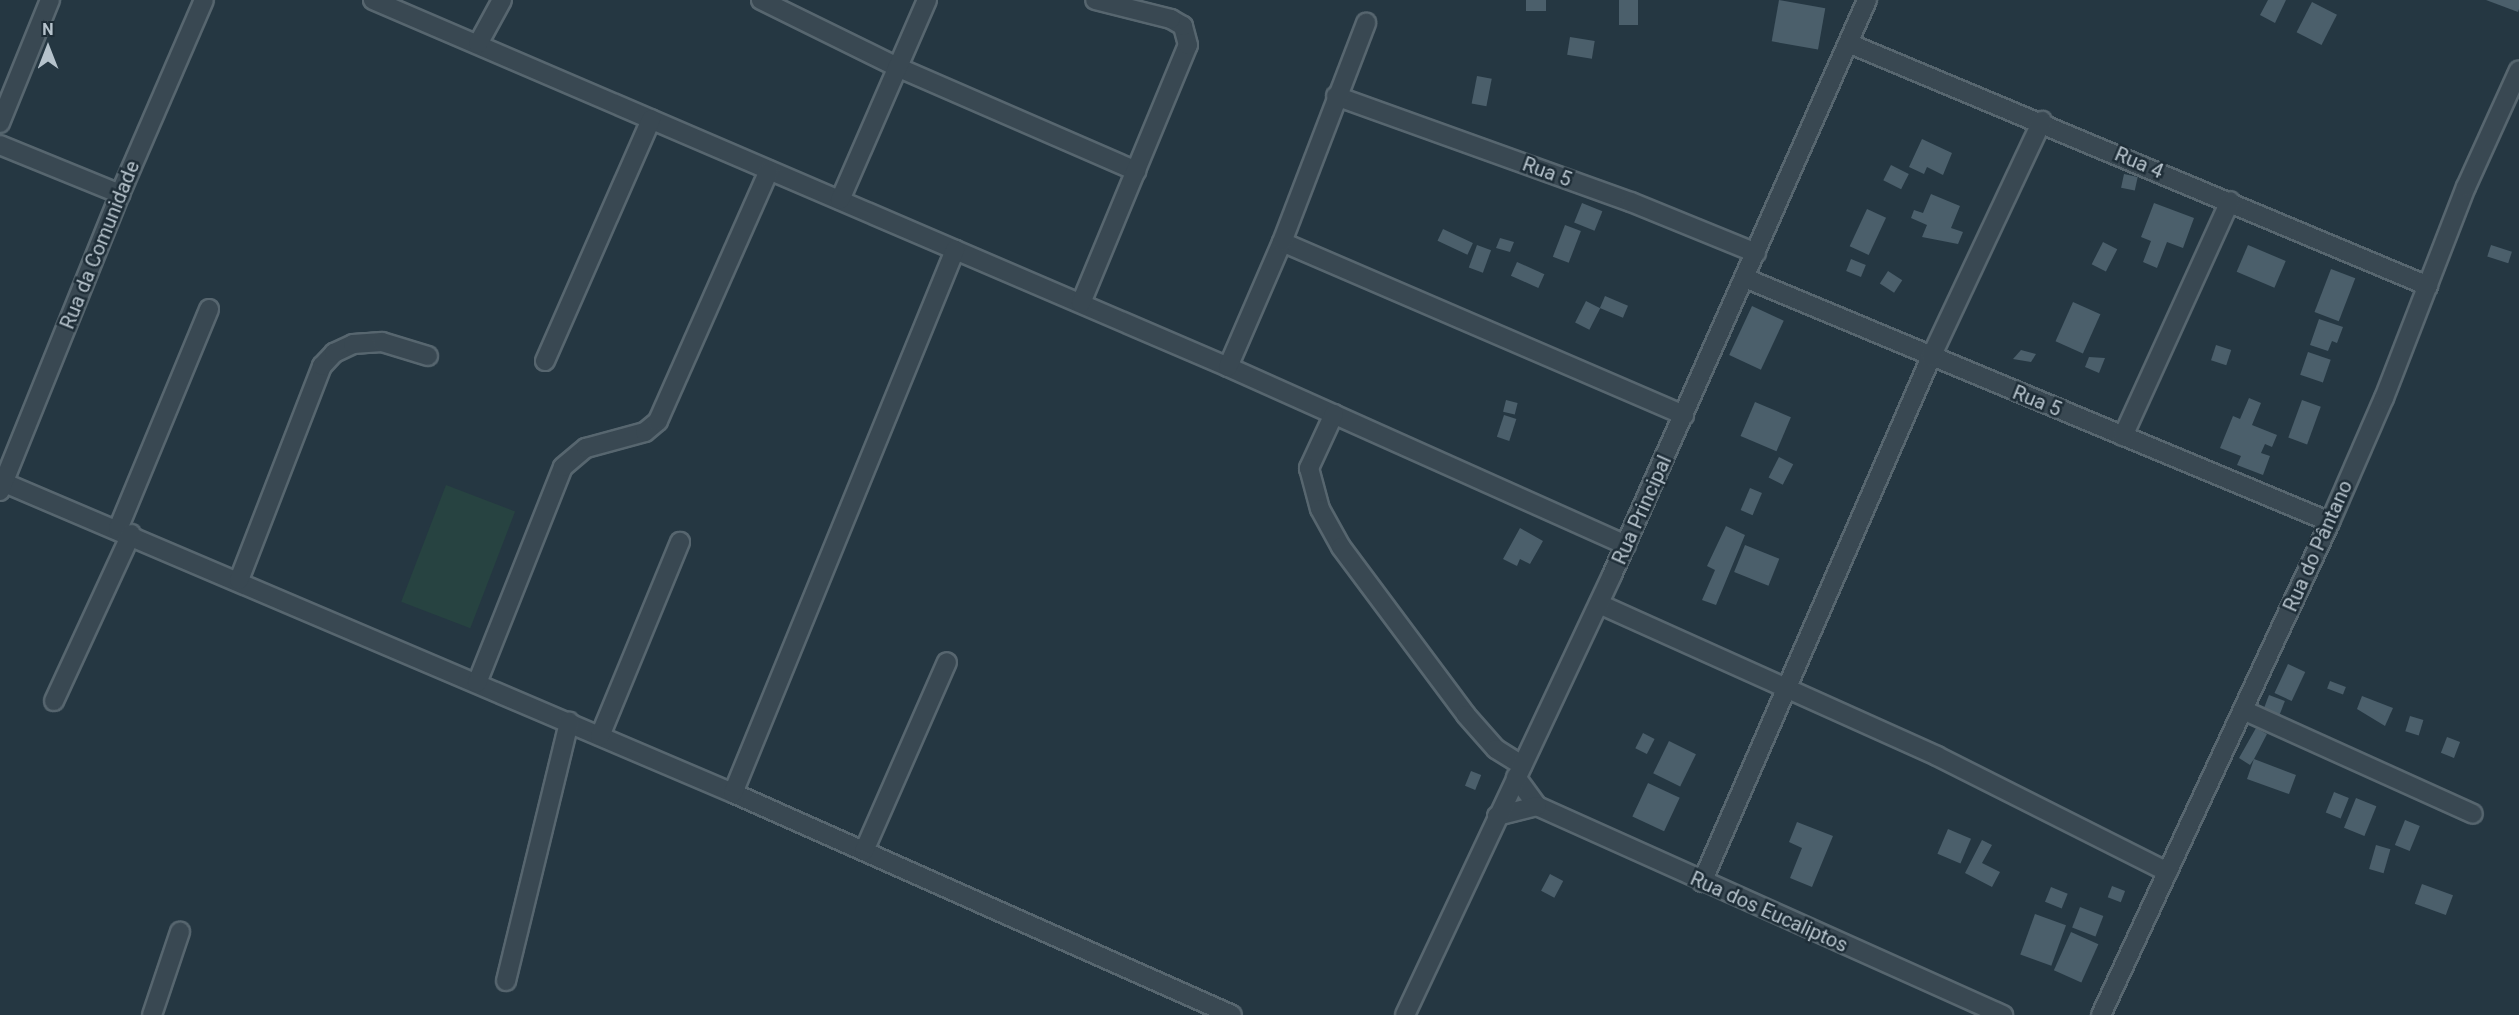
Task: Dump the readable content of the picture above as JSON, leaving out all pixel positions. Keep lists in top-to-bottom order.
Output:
{
  "streets": {
    "street": [
      "Rua 4",
      "Rua 5",
      "Rua da Comunidade",
      "Rua Principal",
      "Rua do Pântano",
      "Rua dos Eucaliptos"
    ]
  },
  "crossings": [
    ["Rua 4", "Rua Principal"],
    ["Rua 4", "Rua do Pântano"],
    ["Rua 5", "Rua Principal"],
    ["Rua 5", "Rua do Pântano"]
  ],
  "north": "top"
}
